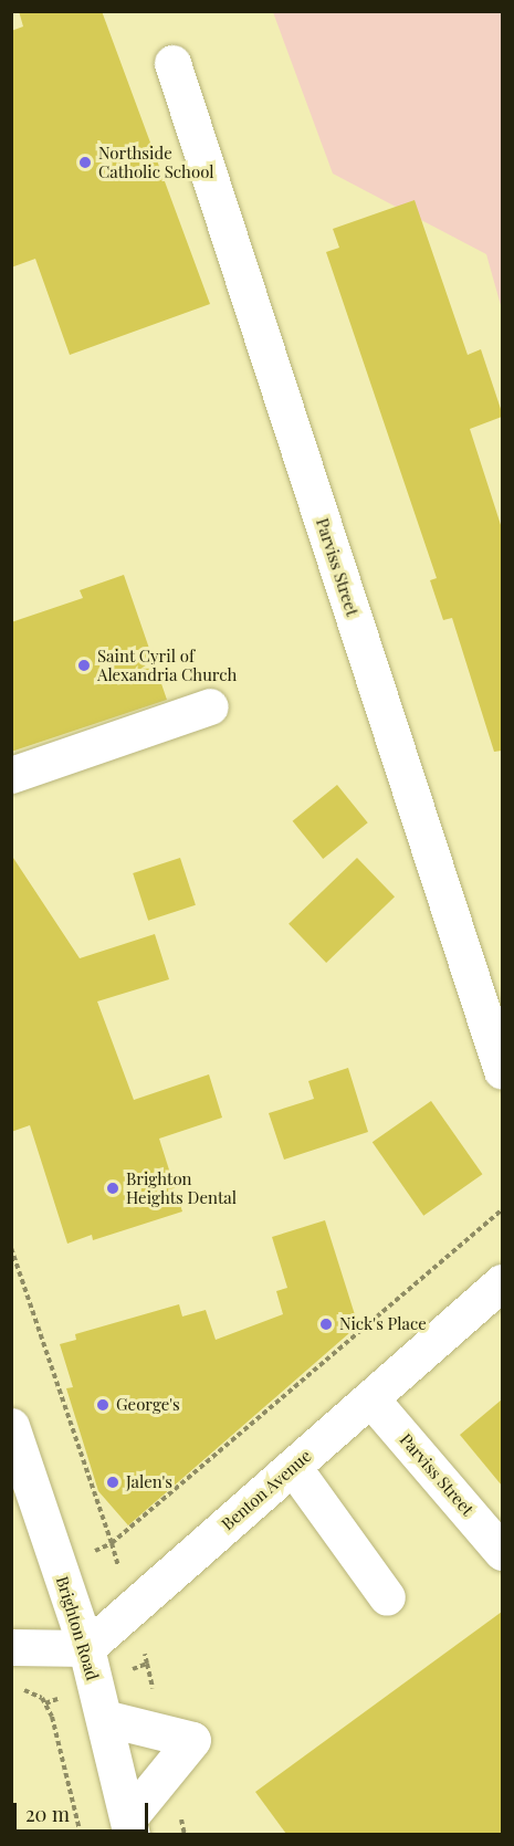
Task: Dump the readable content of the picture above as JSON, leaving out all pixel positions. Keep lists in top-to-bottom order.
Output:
{
  "streets": {
    "street": ["Parviss Street", "Benton Avenue", "Brighton Road"]
  },
  "crossings": [
    ["Parviss Street", "Benton Avenue"],
    ["Benton Avenue", "Brighton Road"]
  ],
  "places": [
    "Northside Catholic School",
    "Saint Cyril of Alexandria Church",
    "Brighton Heights Dental",
    "Nick's Place",
    "George's",
    "Jalen's"
  ],
  "scale_bar": "20 m"
}
